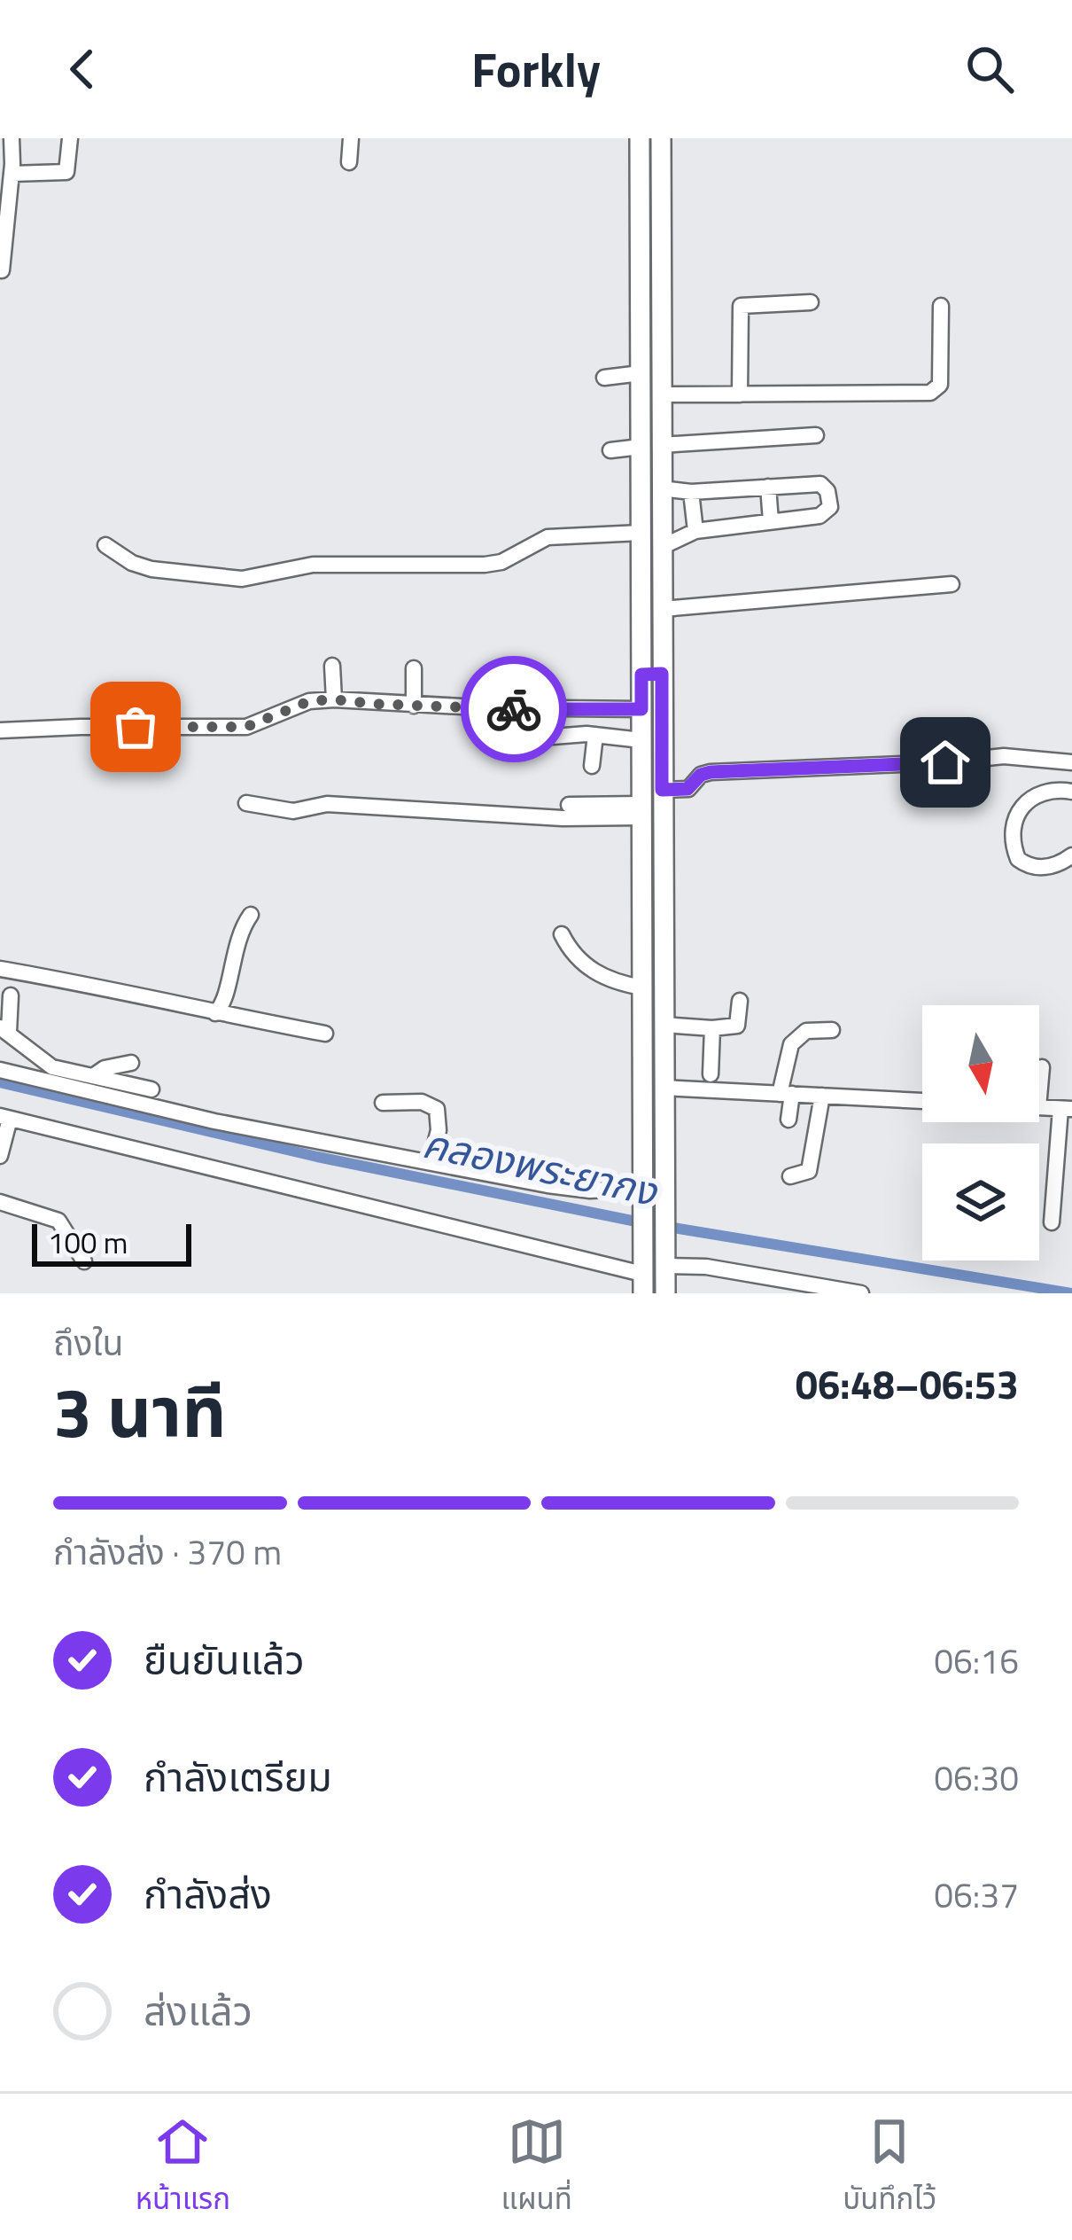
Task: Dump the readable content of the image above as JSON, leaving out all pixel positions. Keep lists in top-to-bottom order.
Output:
{
  "water": ["คลองพระยากง"],
  "scale_bar": "100 m",
  "north": "bottom",
  "page": {
    "header": "Forkly",
    "scale": "100 m",
    "heading": ["3 นาที", "ถึงใน", "06:48–06:53"],
    "bar": "กำลังส่ง · 370 m",
    "list": [
      ["ยืนยันแล้ว", "06:16"],
      ["กำลังเตรียม", "06:30"],
      ["กำลังส่ง", "06:37"],
      "ส่งแล้ว"
    ],
    "tabs": ["หน้าแรก", "แผนที่", "บันทึกไว้"]
  }
}
